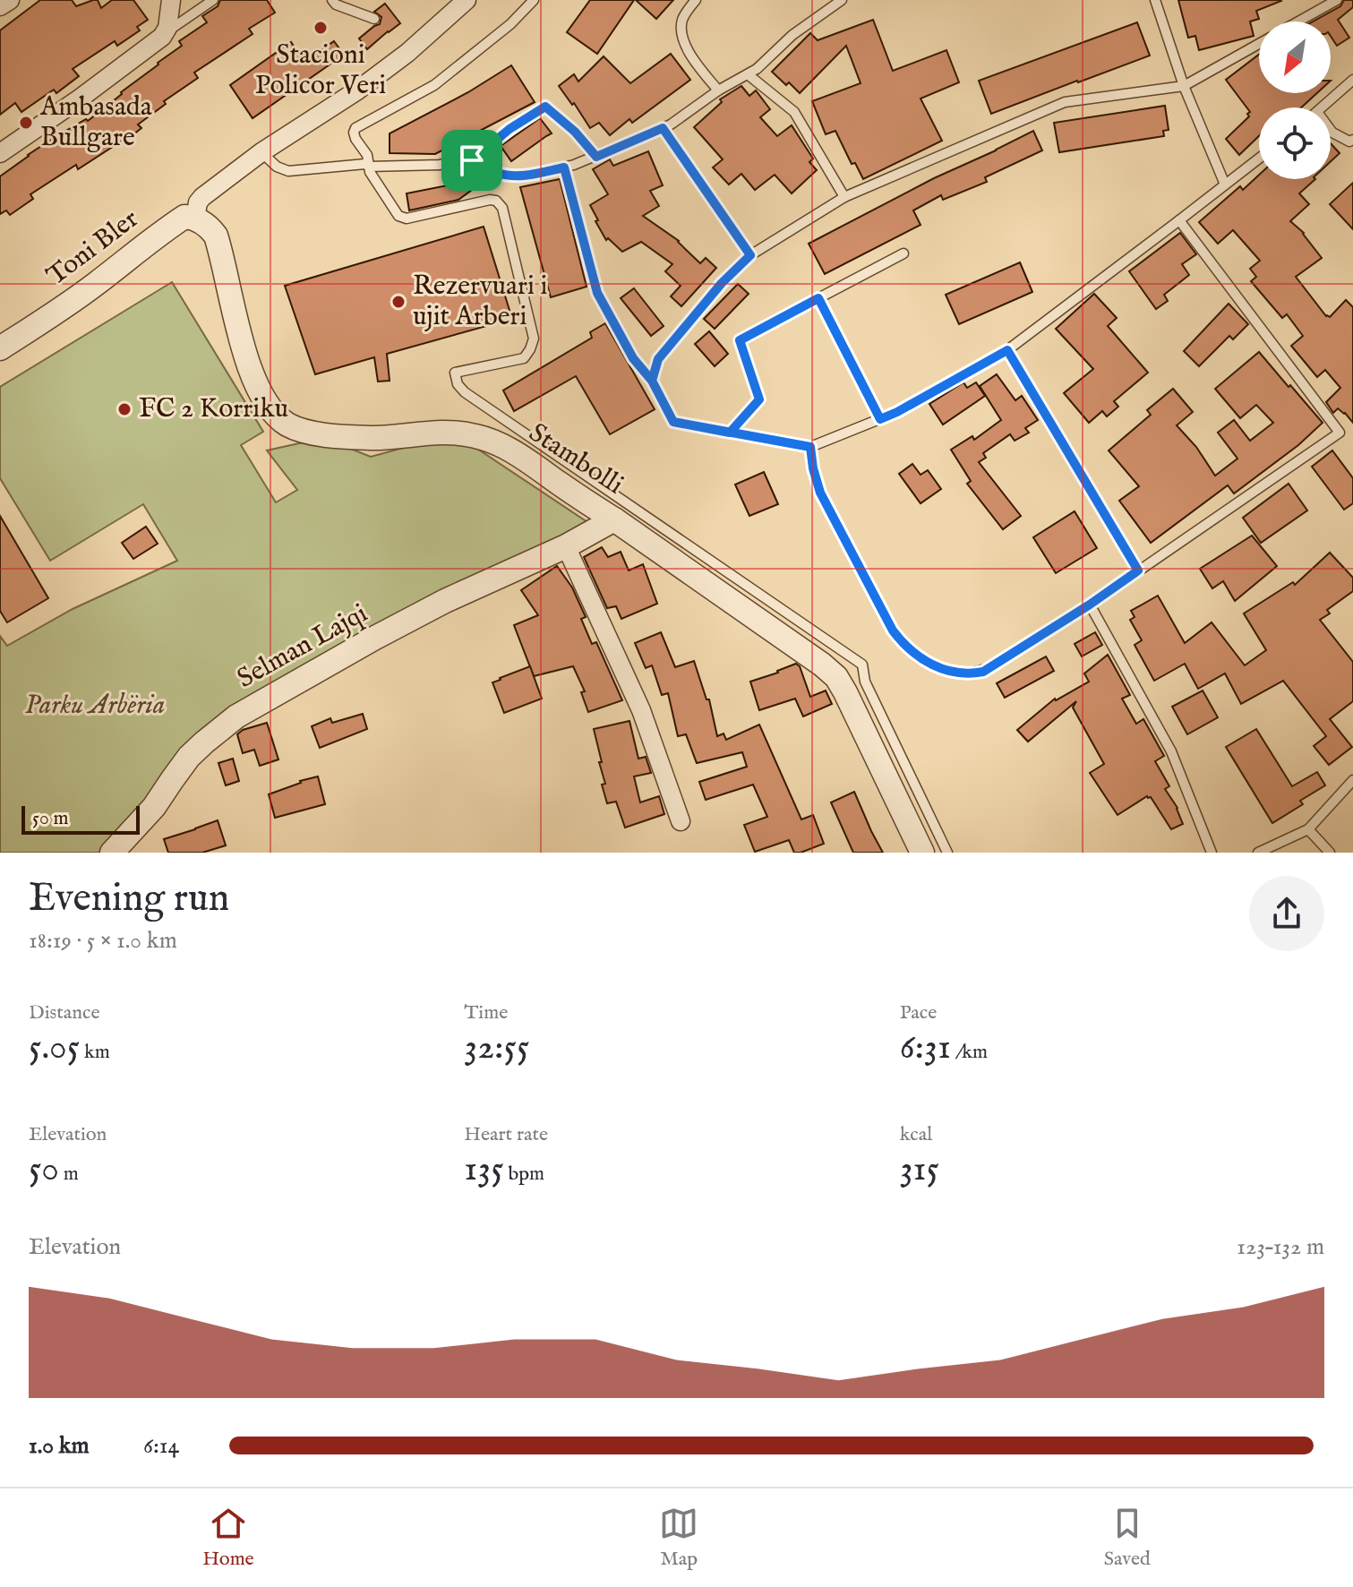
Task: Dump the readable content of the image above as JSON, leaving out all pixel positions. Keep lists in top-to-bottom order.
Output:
{
  "streets": {
    "street": ["Toni Bler", "Stambolli", "Selman Lajqi"]
  },
  "crossings": [
    ["Toni Bler", "Stambolli"],
    ["Stambolli", "Selman Lajqi"]
  ],
  "parks": ["Parku Arbëria"],
  "places": [
    "Stacioni Policor Veri",
    "Ambasada Bullgare",
    "Rezervuari i ujit Arberi",
    "FC 2 Korriku"
  ],
  "scale_bar": "50 m",
  "north": "bottom left",
  "page": {
    "scale": "50 m",
    "heading": ["Evening run", "18:19 · 5 × 1.0 km"],
    "stats": [
      ["Distance", "5.05 km"],
      ["Time", "32:55"],
      ["Pace", "6:31 /km"],
      ["Elevation", "50 m"],
      ["Heart rate", "135 bpm"],
      ["kcal", "315"]
    ],
    "chart": ["Elevation", "123–132 m"],
    "list": [
      {
        "name": "1.0 km",
        "note": "6:14"
      }
    ],
    "tabs": ["Home", "Map", "Saved"]
  }
}
